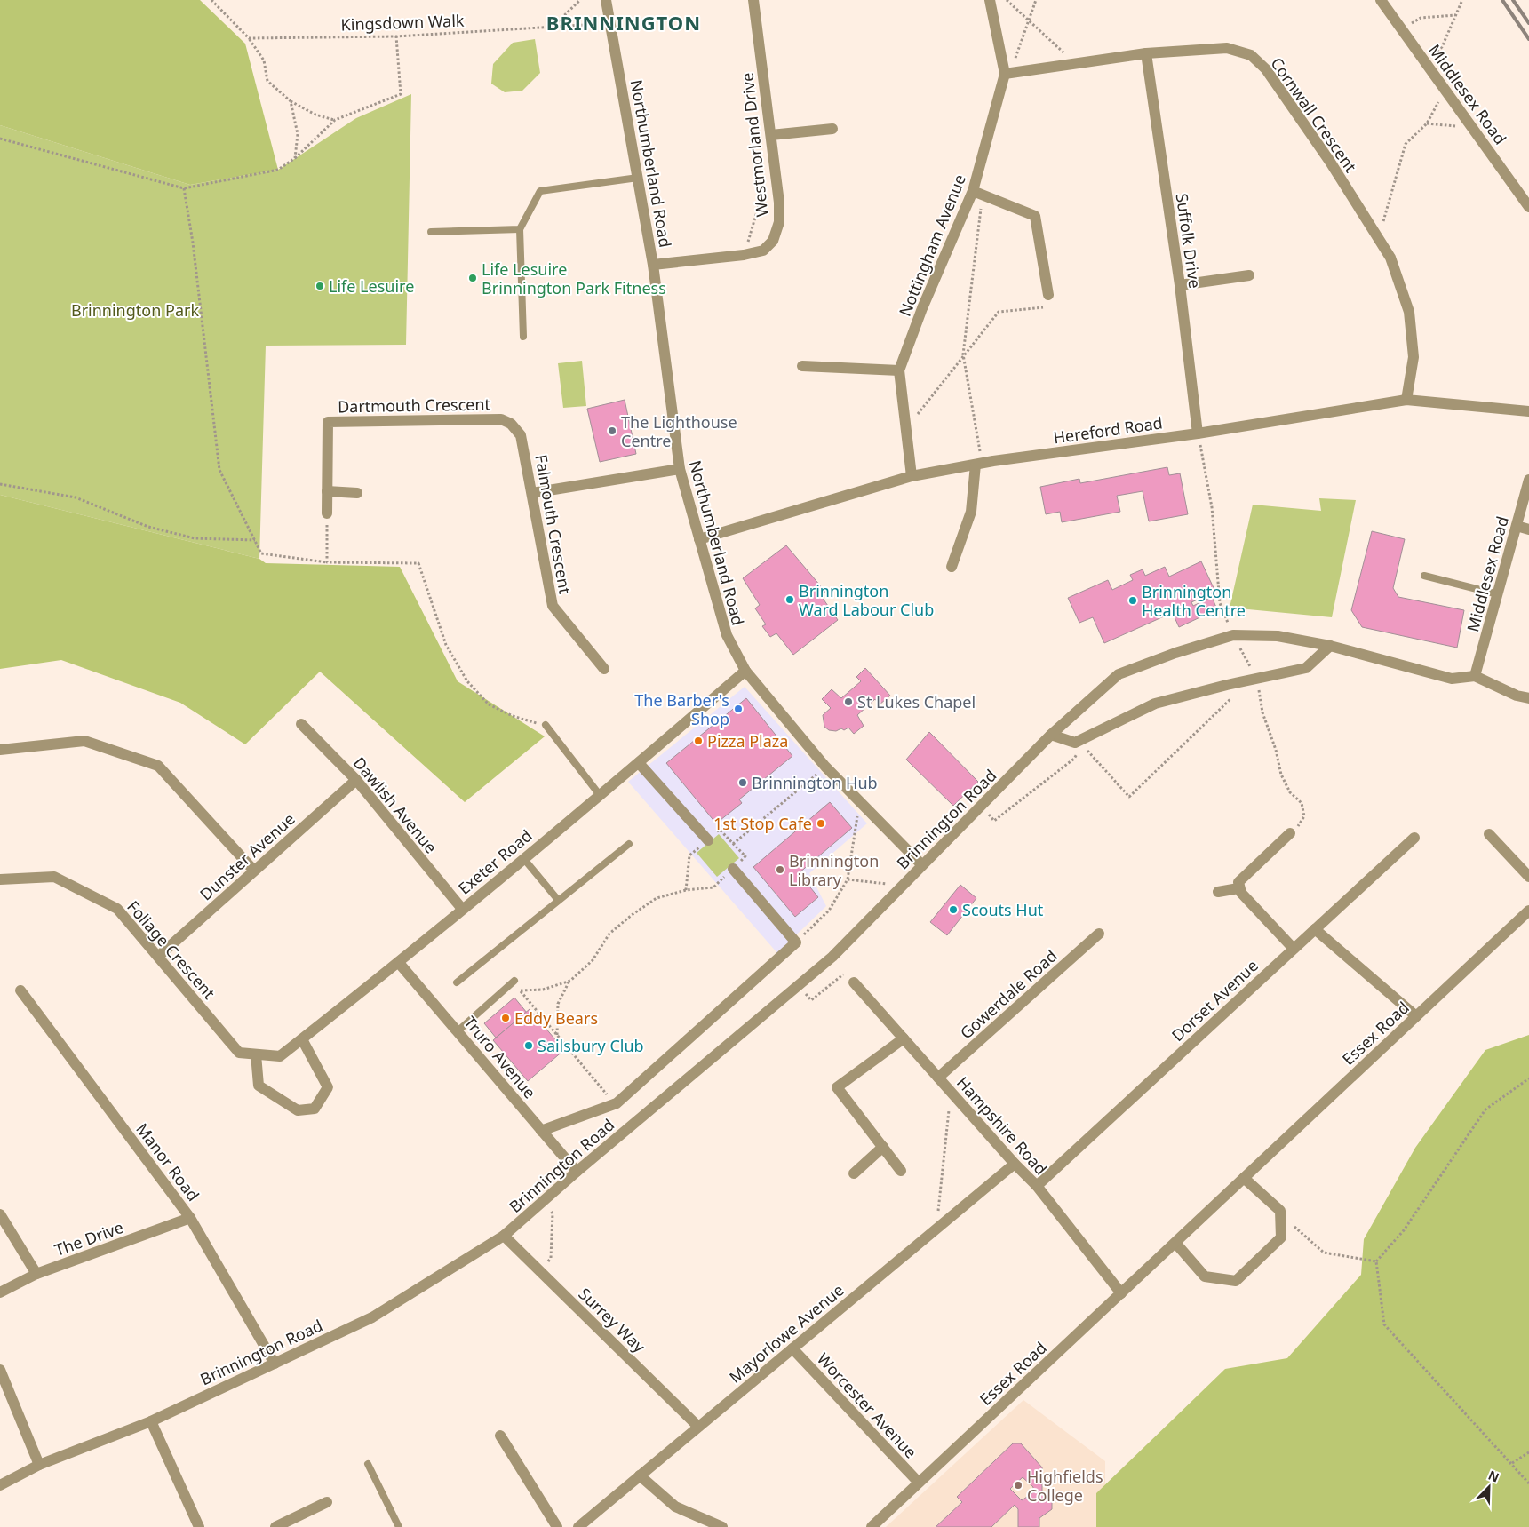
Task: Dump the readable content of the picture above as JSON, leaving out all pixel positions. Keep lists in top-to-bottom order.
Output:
{
  "streets": {
    "street": [
      "Middlesex Road",
      "Cornwall Crescent",
      "Westmorland Drive",
      "Northumberland Road",
      "Suffolk Drive",
      "Nottingham Avenue",
      "Dartmouth Crescent",
      "Hereford Road",
      "Falmouth Crescent",
      "Dawlish Avenue",
      "Brinnington Road",
      "Dunster Avenue",
      "Exeter Road",
      "Foliage Crescent",
      "Gowerdale Road",
      "Dorset Avenue",
      "Essex Road",
      "Truro Avenue",
      "Hampshire Road",
      "Manor Road",
      "The Drive",
      "Surrey Way",
      "Mayorlowe Avenue",
      "Worcester Avenue"
    ],
    "path": ["Kingsdown Walk"]
  },
  "crossings": [
    ["Kingsdown Walk", "Northumberland Road"],
    ["Middlesex Road", "Brinnington Road"],
    ["Cornwall Crescent", "Suffolk Drive"],
    ["Cornwall Crescent", "Nottingham Avenue"],
    ["Cornwall Crescent", "Hereford Road"],
    ["Westmorland Drive", "Northumberland Road"],
    ["Northumberland Road", "Hereford Road"],
    ["Northumberland Road", "Brinnington Road"],
    ["Northumberland Road", "Exeter Road"],
    ["Suffolk Drive", "Hereford Road"],
    ["Nottingham Avenue", "Hereford Road"],
    ["Dartmouth Crescent", "Falmouth Crescent"],
    ["Dawlish Avenue", "Dunster Avenue"],
    ["Dawlish Avenue", "Exeter Road"],
    ["Brinnington Road", "Truro Avenue"],
    ["Brinnington Road", "Manor Road"],
    ["Brinnington Road", "Surrey Way"],
    ["Dunster Avenue", "Foliage Crescent"],
    ["Exeter Road", "Foliage Crescent"],
    ["Exeter Road", "Truro Avenue"],
    ["Gowerdale Road", "Hampshire Road"],
    ["Dorset Avenue", "Hampshire Road"],
    ["Essex Road", "Hampshire Road"],
    ["Essex Road", "Worcester Avenue"],
    ["Hampshire Road", "Mayorlowe Avenue"],
    ["Manor Road", "The Drive"],
    ["Surrey Way", "Mayorlowe Avenue"],
    ["Mayorlowe Avenue", "Worcester Avenue"]
  ],
  "districts": ["BRINNINGTON"],
  "parks": ["Brinnington Park"],
  "places": [
    "Life Lesuire Brinnington Park Fitness",
    "Life Lesuire",
    "The Lighthouse Centre",
    "Brinnington Ward Labour Club",
    "Brinnington Health Centre",
    "St Lukes Chapel",
    "The Barber's Shop",
    "Pizza Plaza",
    "Brinnington Hub",
    "1st Stop Cafe",
    "Brinnington Library",
    "Scouts Hut",
    "Eddy Bears",
    "Sailsbury Club",
    "Highfields College"
  ],
  "north": "top right"
}
